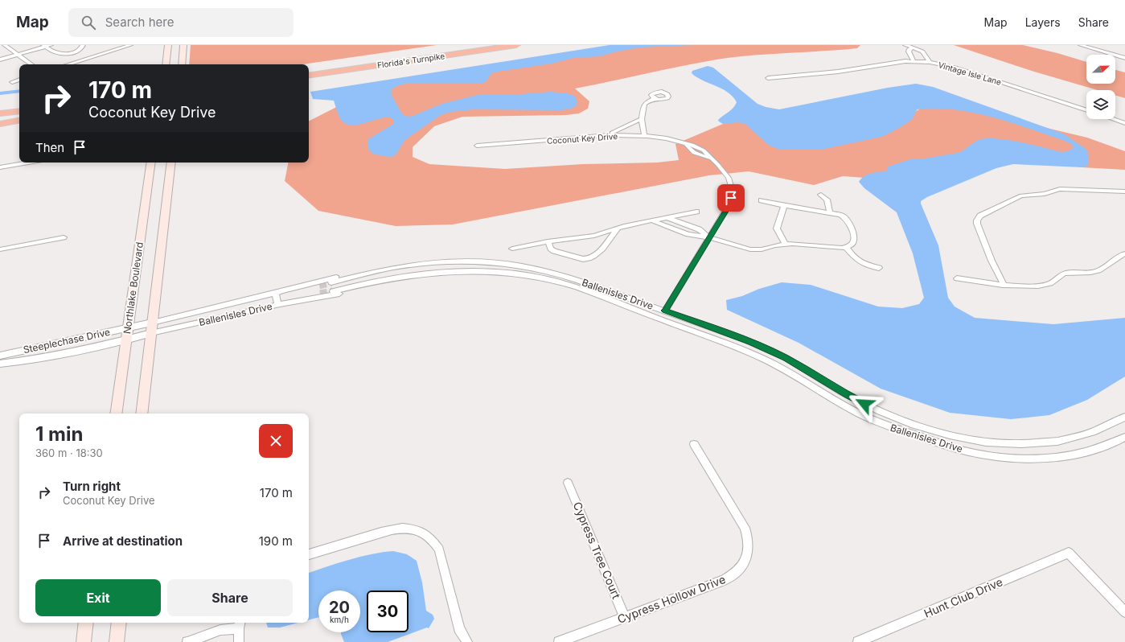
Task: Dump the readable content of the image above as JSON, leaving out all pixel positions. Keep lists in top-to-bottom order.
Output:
{
  "streets": {
    "highway": ["Florida's Turnpike"],
    "main road": ["Northlake Boulevard"],
    "street": [
      "Vintage Isle Lane",
      "Coconut Key Drive",
      "Ballenisles Drive",
      "Steeplechase Drive",
      "Cypress Tree Court",
      "Hunt Club Drive",
      "Cypress Hollow Drive"
    ]
  },
  "crossings": [
    ["Coconut Key Drive", "Ballenisles Drive"],
    ["Northlake Boulevard", "Steeplechase Drive"],
    ["Ballenisles Drive", "Steeplechase Drive"],
    ["Cypress Tree Court", "Cypress Hollow Drive"]
  ],
  "north": "right",
  "page": {
    "header": "Map",
    "search": "Search here",
    "nav": ["Map", "Layers", "Share"],
    "turn": ["170 m", "Coconut Key Drive"],
    "then": "Then",
    "heading": ["1 min", "360 m · 18:30"],
    "list": [
      {
        "name": "Turn right",
        "note": "Coconut Key Drive",
        "value": "170 m"
      },
      {
        "name": "Arrive at destination",
        "value": "190 m"
      }
    ],
    "buttons": ["Exit", "Share"],
    "speed": "20 km/h",
    "limit": "30"
  }
}
